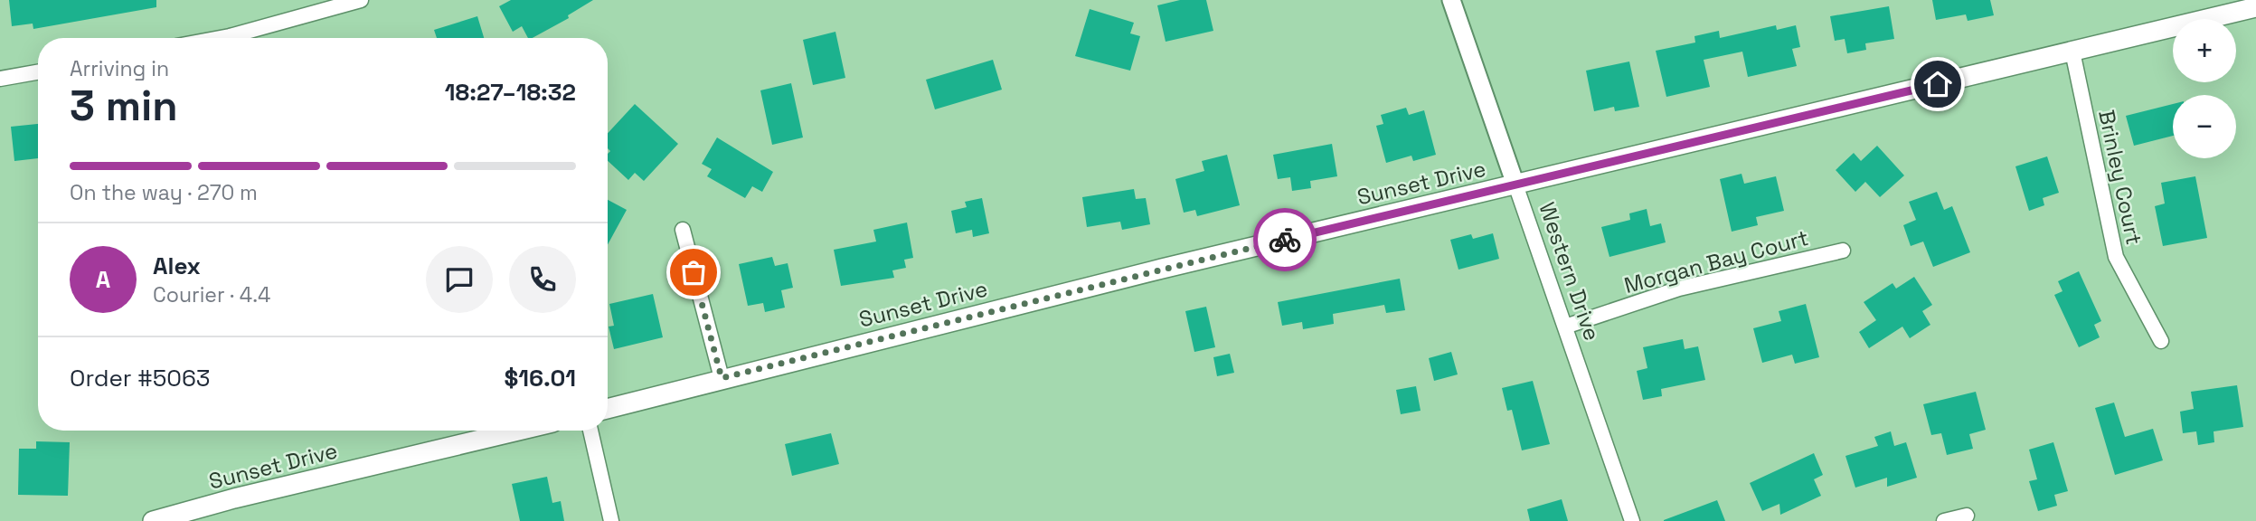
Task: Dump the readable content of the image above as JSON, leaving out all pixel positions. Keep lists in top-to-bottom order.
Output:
{
  "streets": {
    "main road": ["Sunset Drive"],
    "street": ["Brinley Court", "Morgan Bay Court", "Western Drive"]
  },
  "crossings": [
    ["Brinley Court", "Sunset Drive"],
    ["Sunset Drive", "Western Drive"],
    ["Morgan Bay Court", "Western Drive"]
  ],
  "page": {
    "map_buttons": ["+", "−"],
    "heading": ["3 min", "Arriving in", "18:27–18:32"],
    "panel": [
      "Alex",
      "Courier · 4.4",
      "Order #5063",
      "$16.01"
    ],
    "bar": "On the way · 270 m",
    "round": "A"
  }
}
